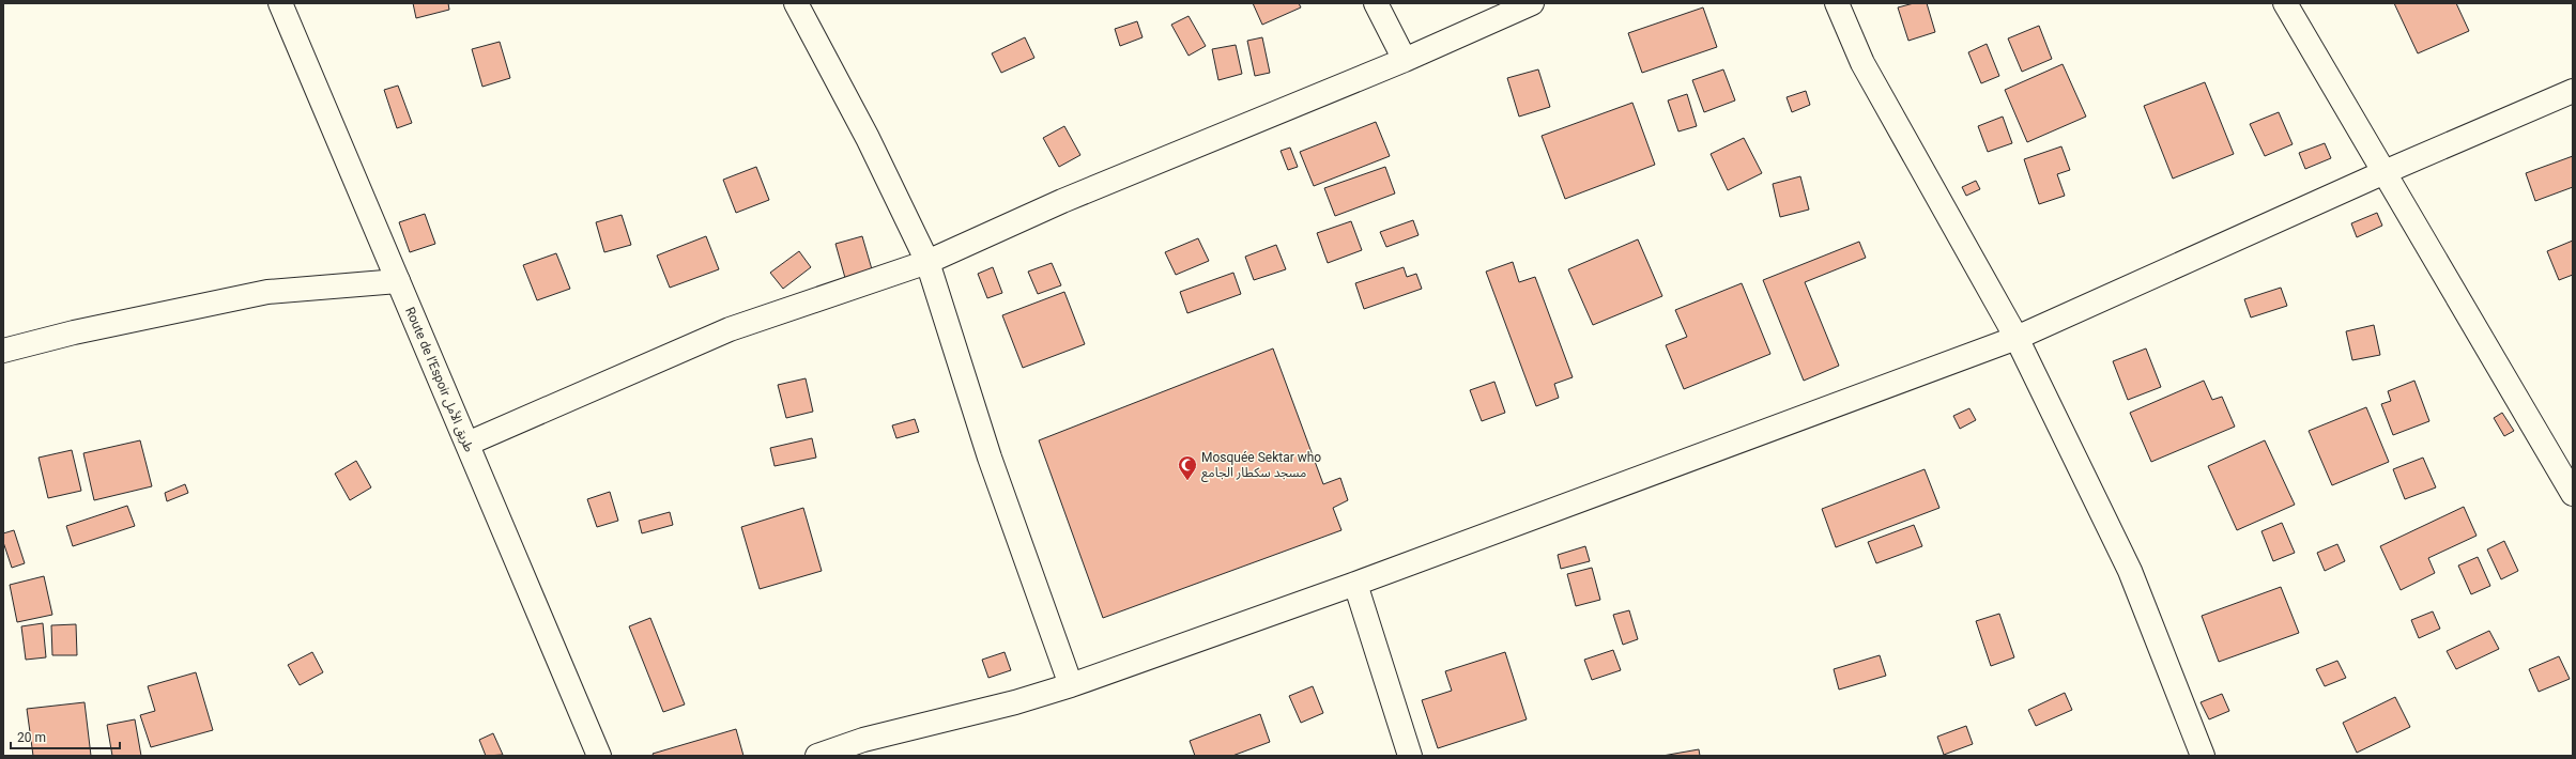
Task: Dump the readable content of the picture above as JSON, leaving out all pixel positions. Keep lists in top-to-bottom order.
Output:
{
  "streets": {
    "main road": ["Route de l’Espoir طريق الأمل"]
  },
  "places": {
    "mosque": ["Mosquée Sektar who مسجد سكطار الجامع"]
  },
  "scale_bar": "20 m"
}
